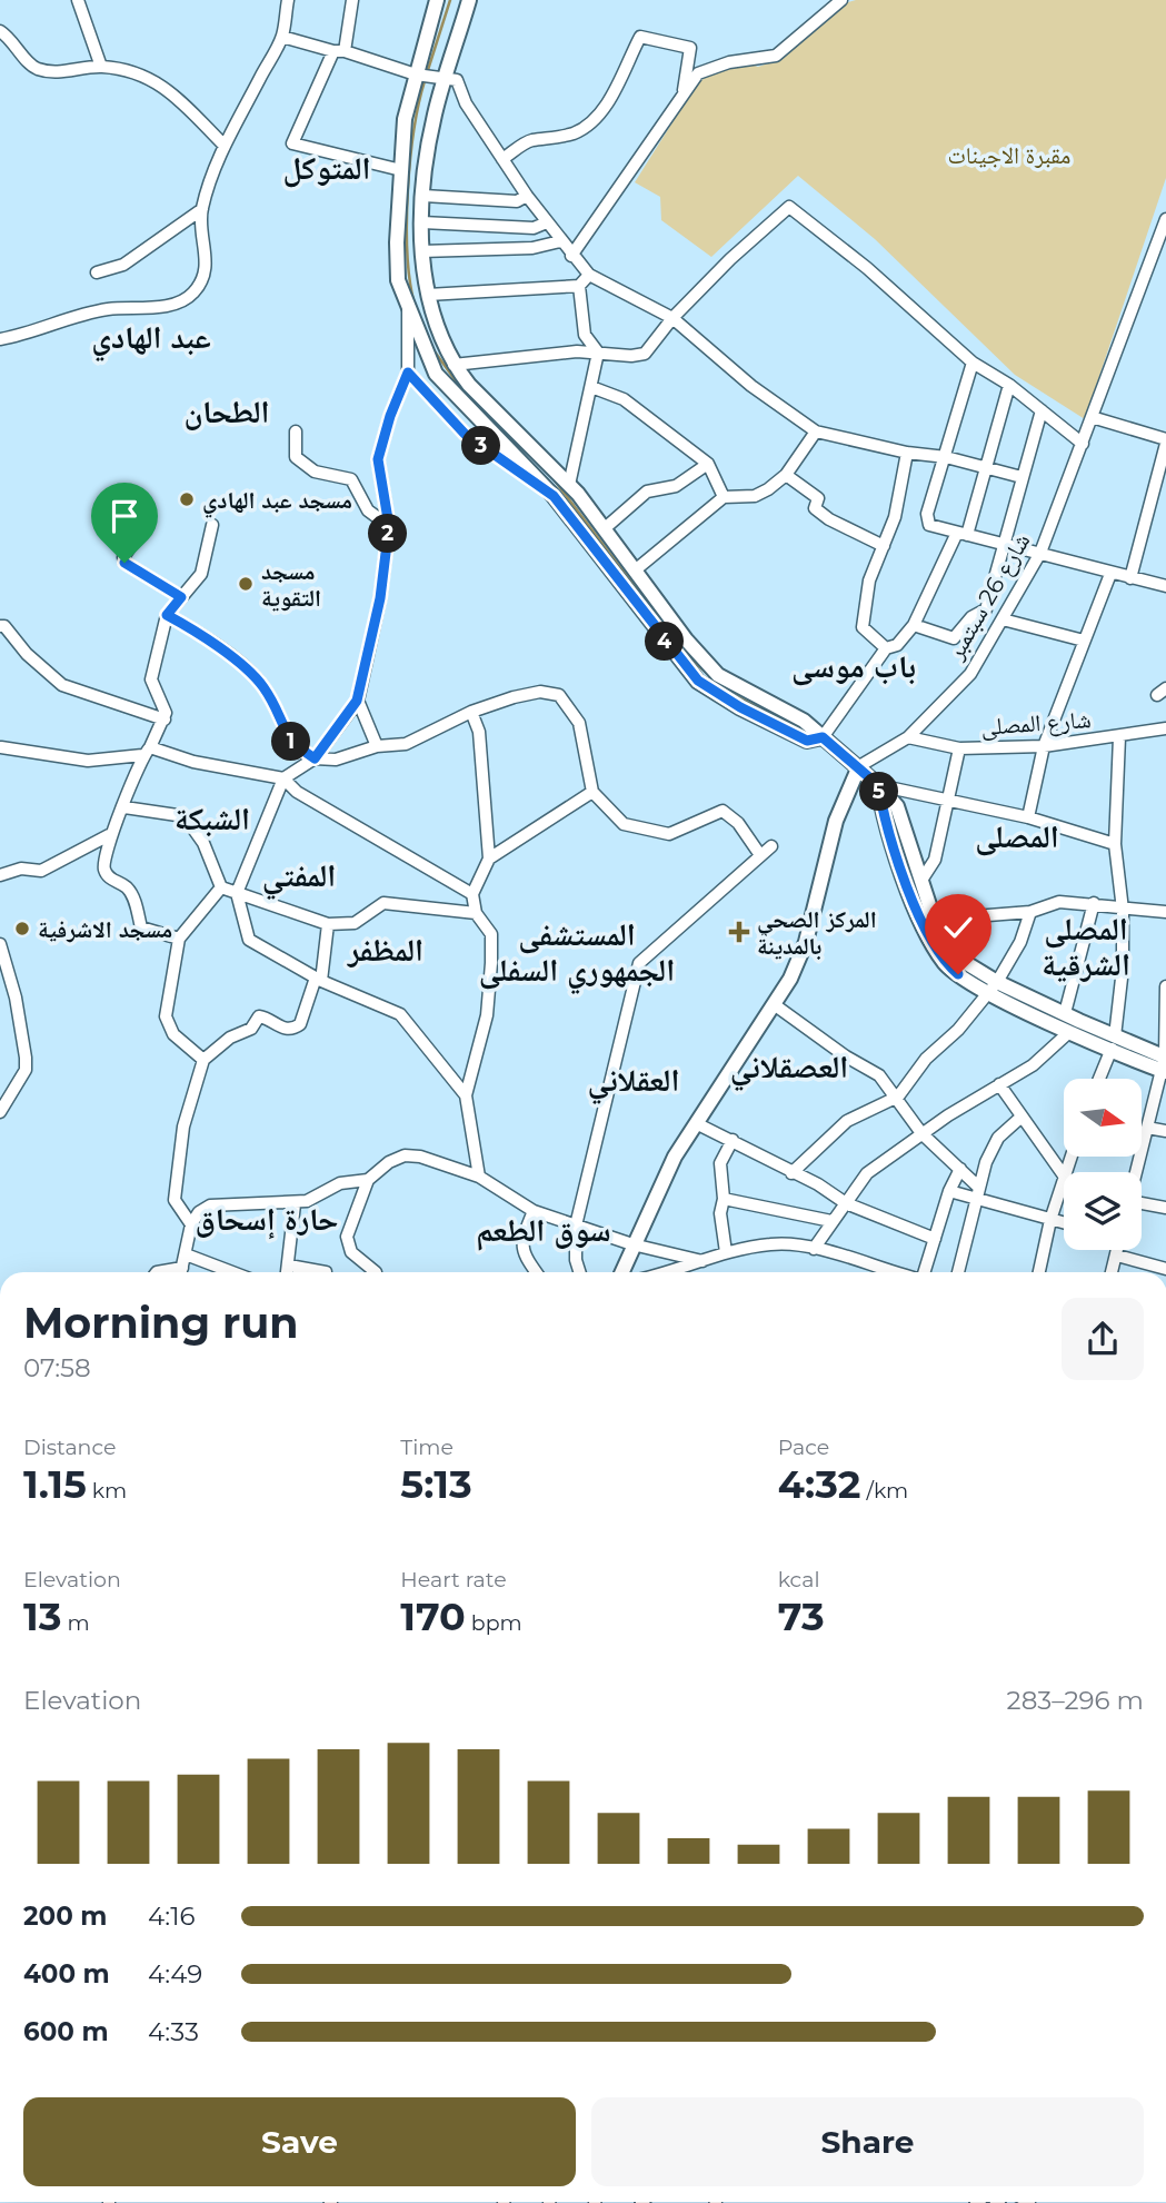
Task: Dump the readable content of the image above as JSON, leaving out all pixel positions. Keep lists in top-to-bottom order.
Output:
{
  "streets": {
    "street": ["شارع 26 سبتمبر", "شارع المصلى"]
  },
  "crossings": [
    ["شارع 26 سبتمبر", "شارع المصلى"]
  ],
  "districts": [
    "المتوكل",
    "عبد الهادي",
    "الطحان",
    "باب موسى",
    "الشبكة",
    "المصلى",
    "المفتي",
    "المصلى الشرقية",
    "المستشفى الجمهوري السفلى",
    "المظفر",
    "العصقلاني",
    "العقلاني",
    "حارة إسحاق",
    "سوق الطعم"
  ],
  "parks": ["مقبرة الاجينات"],
  "places": {
    "other": ["مسجد عبد الهادي", "مسجد التقوية", "مسجد الاشرفية"],
    "health": ["المركز الصحي بالمدينة"]
  },
  "north": "right",
  "page": {
    "pins": [
      "3",
      "2",
      "4",
      "1",
      "5"
    ],
    "heading": ["Morning run", "07:58"],
    "stats": [
      ["Distance", "1.15 km"],
      ["Time", "5:13"],
      ["Pace", "4:32 /km"],
      ["Elevation", "13 m"],
      ["Heart rate", "170 bpm"],
      ["kcal", "73"]
    ],
    "chart": ["Elevation", "283–296 m"],
    "list": [
      {
        "name": "200 m",
        "note": "4:16"
      },
      {
        "name": "400 m",
        "note": "4:49"
      },
      {
        "name": "600 m",
        "note": "4:33"
      }
    ],
    "buttons": ["Save", "Share"]
  }
}
